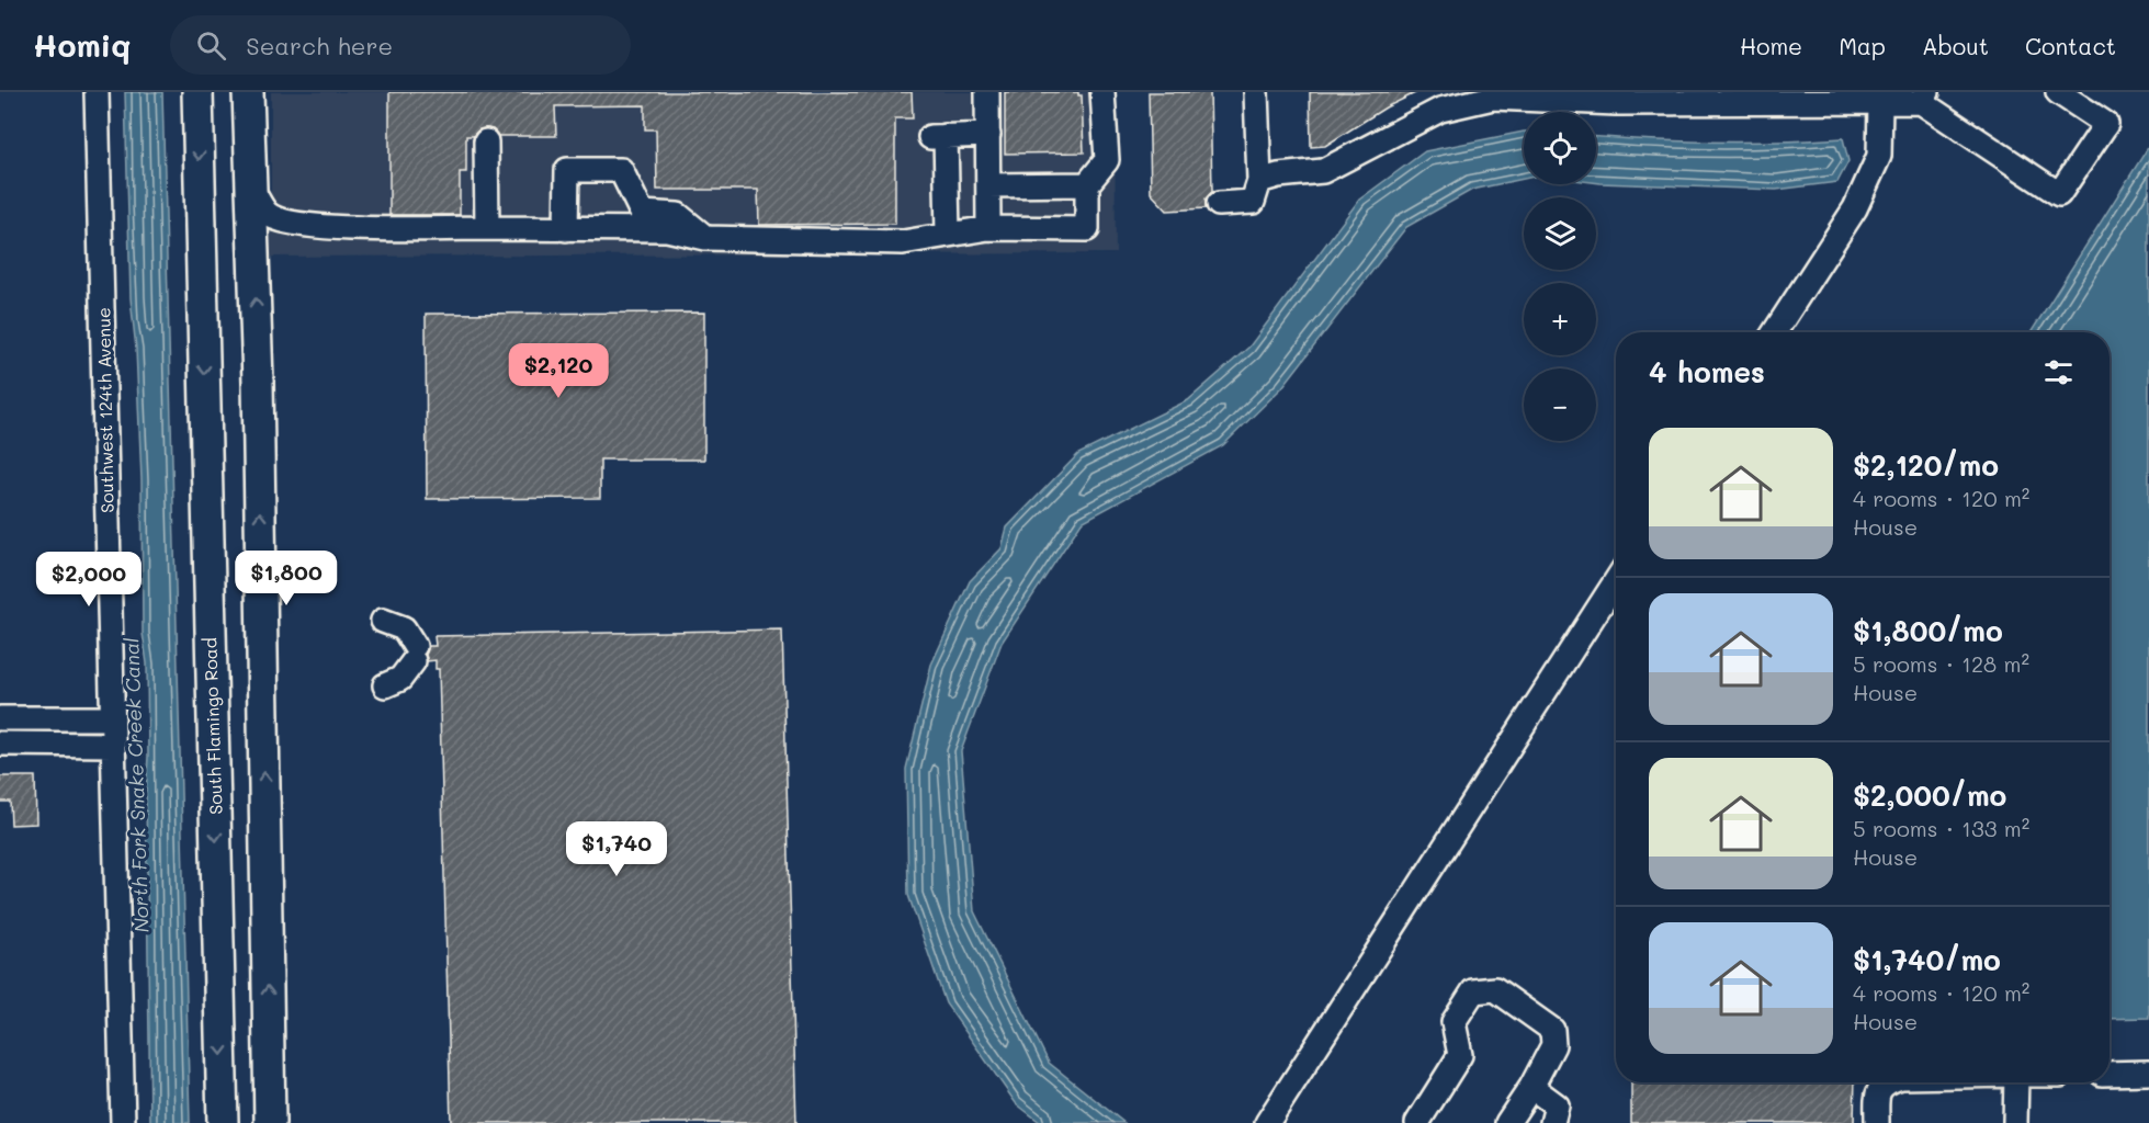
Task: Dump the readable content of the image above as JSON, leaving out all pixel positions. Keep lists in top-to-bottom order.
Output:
{
  "streets": {
    "main road": ["South Flamingo Road"],
    "street": ["Southwest 124th Avenue"]
  },
  "water": ["North Fork Snake Creek Canal"],
  "page": {
    "header": "Homiq",
    "search": "Search here",
    "nav": [
      "Home",
      "Map",
      "About",
      "Contact"
    ],
    "map_buttons": ["+", "−"],
    "heading": "4 homes",
    "price": [
      "$2,120",
      "$1,800",
      "$2,000",
      "$1,740"
    ],
    "list": [
      {
        "name": "$2,120/mo",
        "note": "4 rooms · 120 m² · House"
      },
      {
        "name": "$1,800/mo",
        "note": "5 rooms · 128 m² · House"
      },
      {
        "name": "$2,000/mo",
        "note": "5 rooms · 133 m² · House"
      },
      {
        "name": "$1,740/mo",
        "note": "4 rooms · 120 m² · House"
      }
    ]
  }
}
